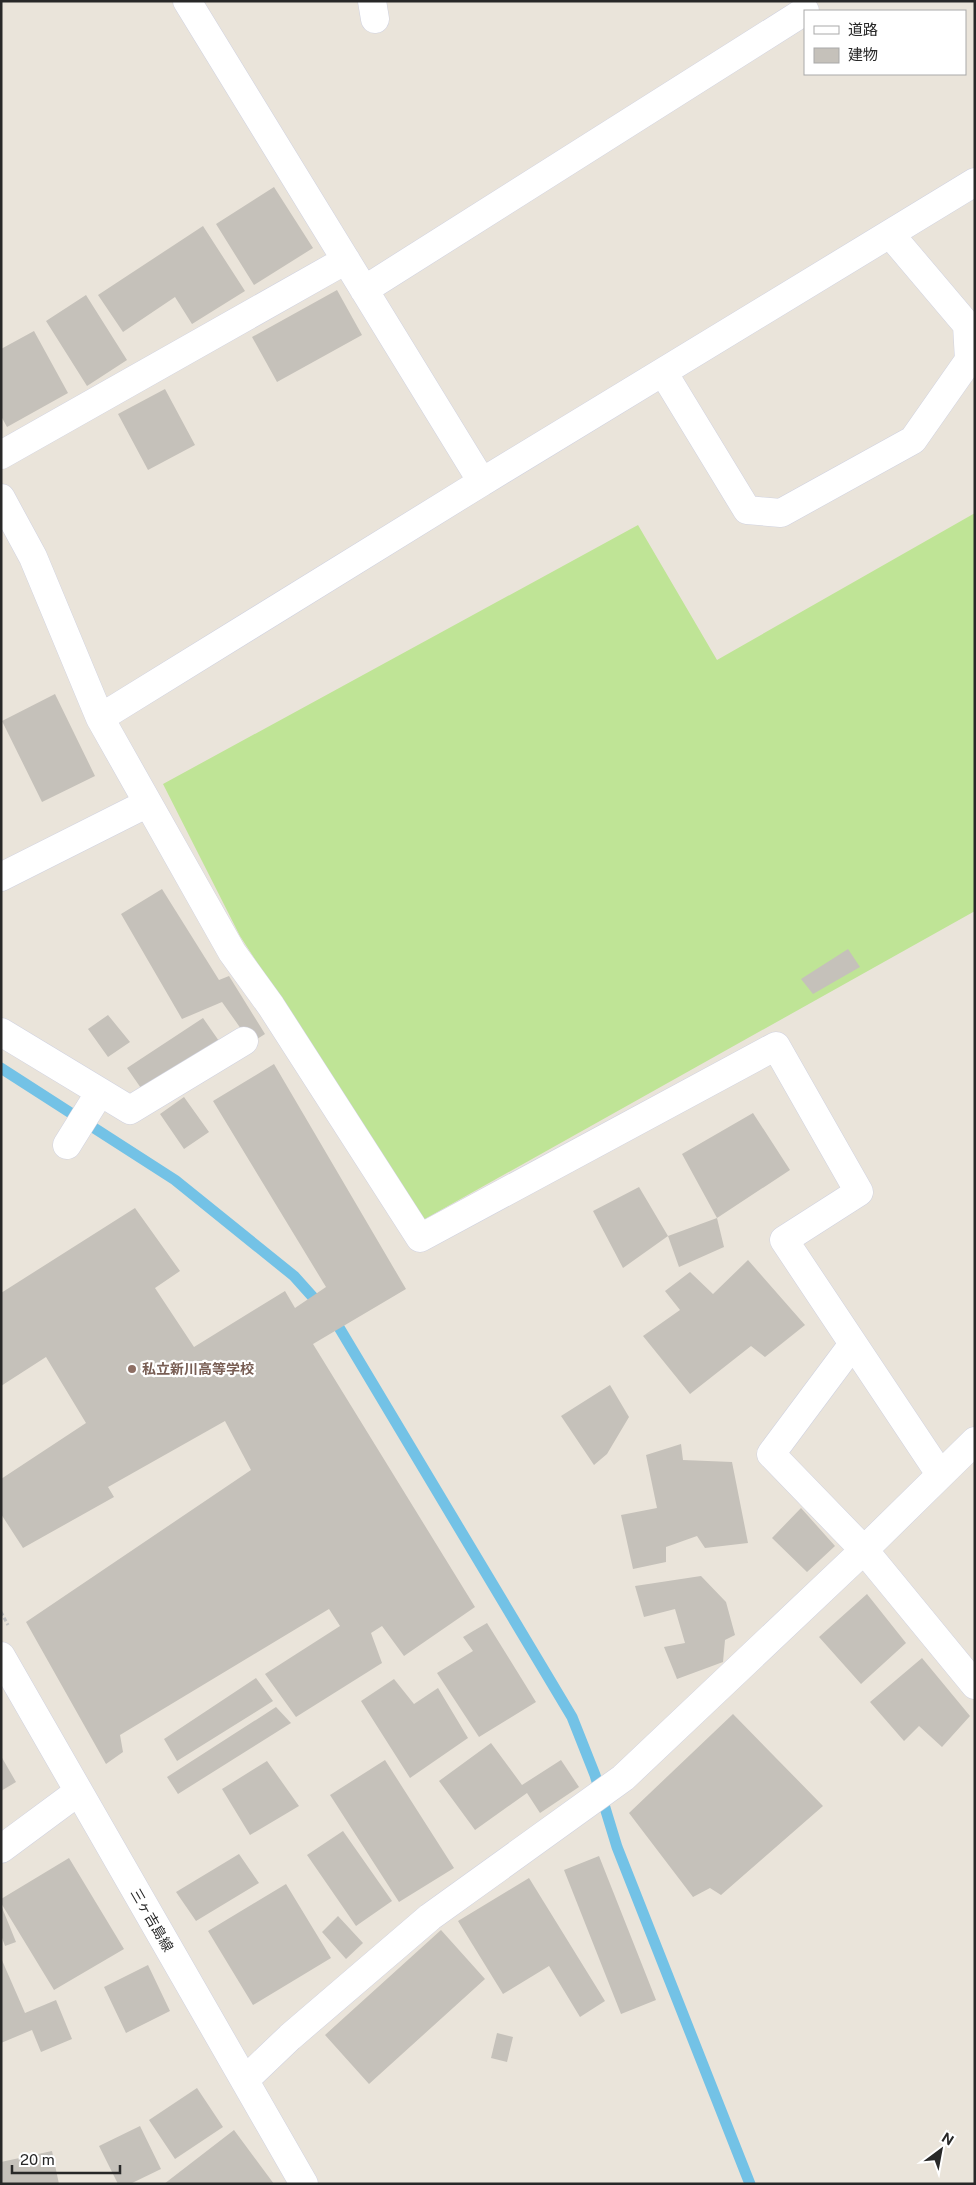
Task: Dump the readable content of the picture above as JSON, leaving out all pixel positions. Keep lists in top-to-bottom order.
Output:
{
  "streets": {
    "street": ["三ヶ吉島線"]
  },
  "places": ["私立新川高等学校"],
  "legend": ["道路", "建物"],
  "scale_bar": "20 m",
  "north": "top right"
}
